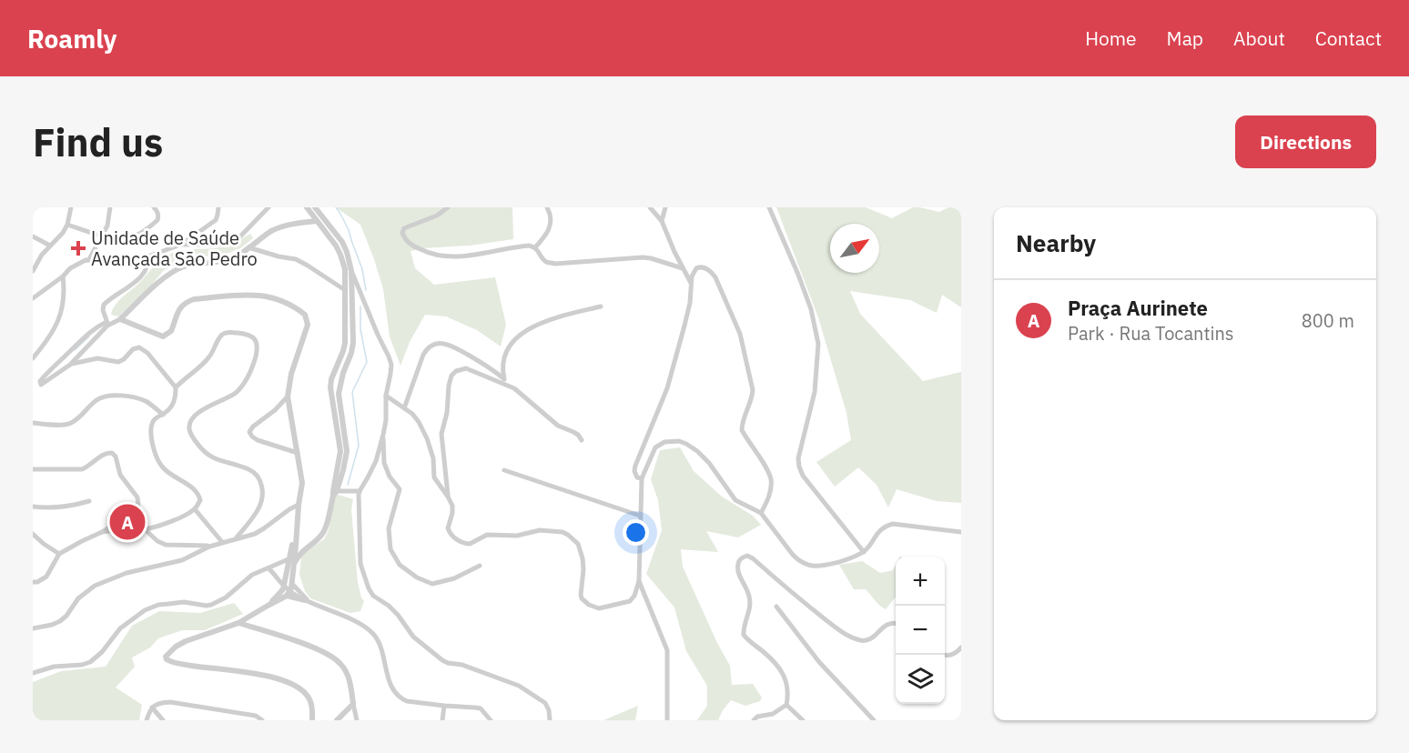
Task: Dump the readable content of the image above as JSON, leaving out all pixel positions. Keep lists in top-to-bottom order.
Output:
{
  "places": {
    "health": ["Unidade de Saúde Avançada São Pedro"]
  },
  "north": "top right",
  "page": {
    "header": "Roamly",
    "nav": [
      "Home",
      "Map",
      "About",
      "Contact"
    ],
    "buttons": "Directions",
    "title": "Find us",
    "heading": "Nearby",
    "list": [
      {
        "mark": "A",
        "name": "Praça Aurinete",
        "note": "Park · Rua Tocantins",
        "value": "800 m"
      }
    ],
    "pins": "A",
    "map_buttons": ["+", "−"]
  }
}
